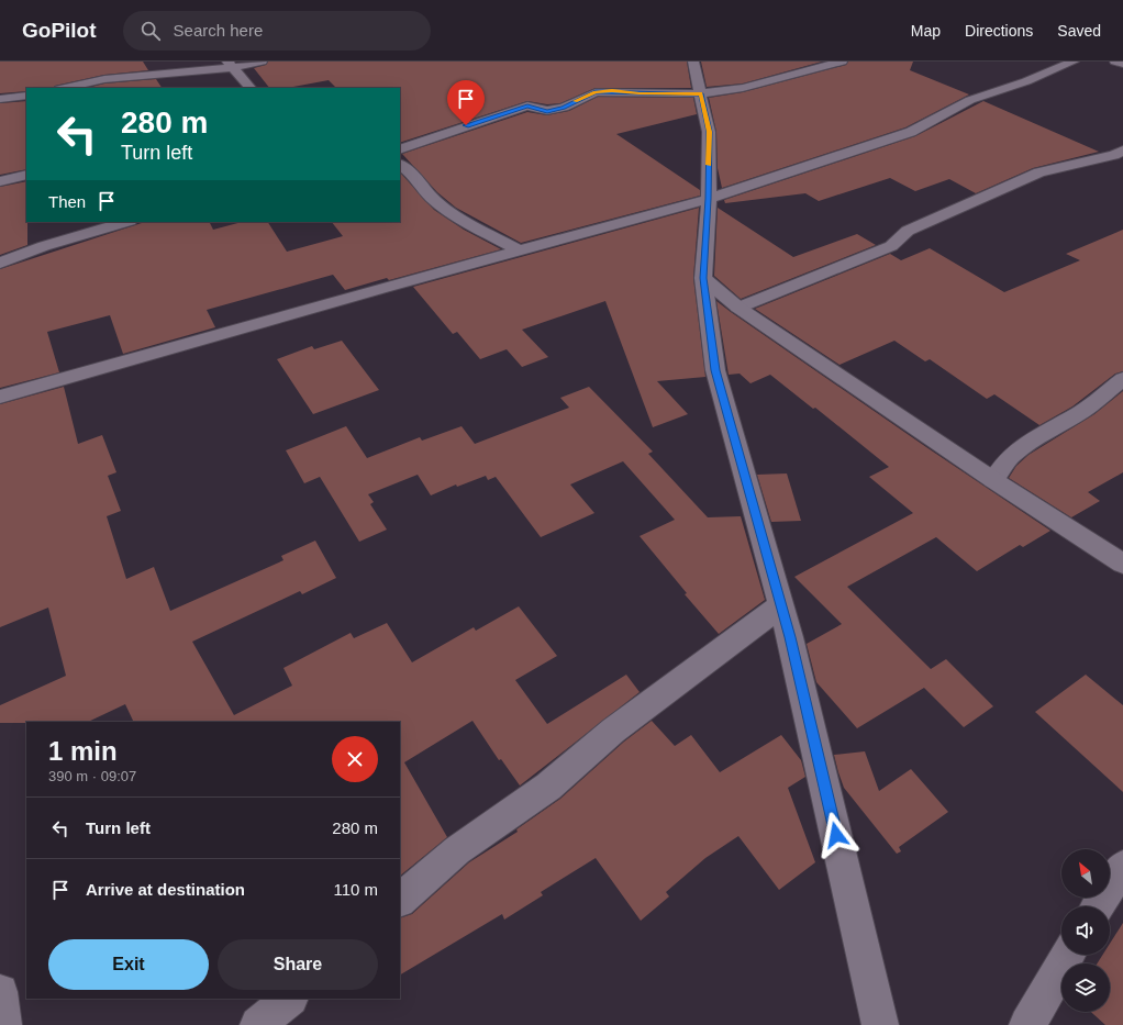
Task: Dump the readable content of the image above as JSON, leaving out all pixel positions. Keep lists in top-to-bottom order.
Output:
{
  "north": "top left",
  "page": {
    "header": "GoPilot",
    "search": "Search here",
    "nav": ["Map", "Directions", "Saved"],
    "turn": ["280 m", "Turn left"],
    "then": "Then",
    "heading": ["1 min", "390 m · 09:07"],
    "list": [
      {
        "name": "Turn left",
        "value": "280 m"
      },
      {
        "name": "Arrive at destination",
        "value": "110 m"
      }
    ],
    "buttons": ["Exit", "Share"]
  }
}
